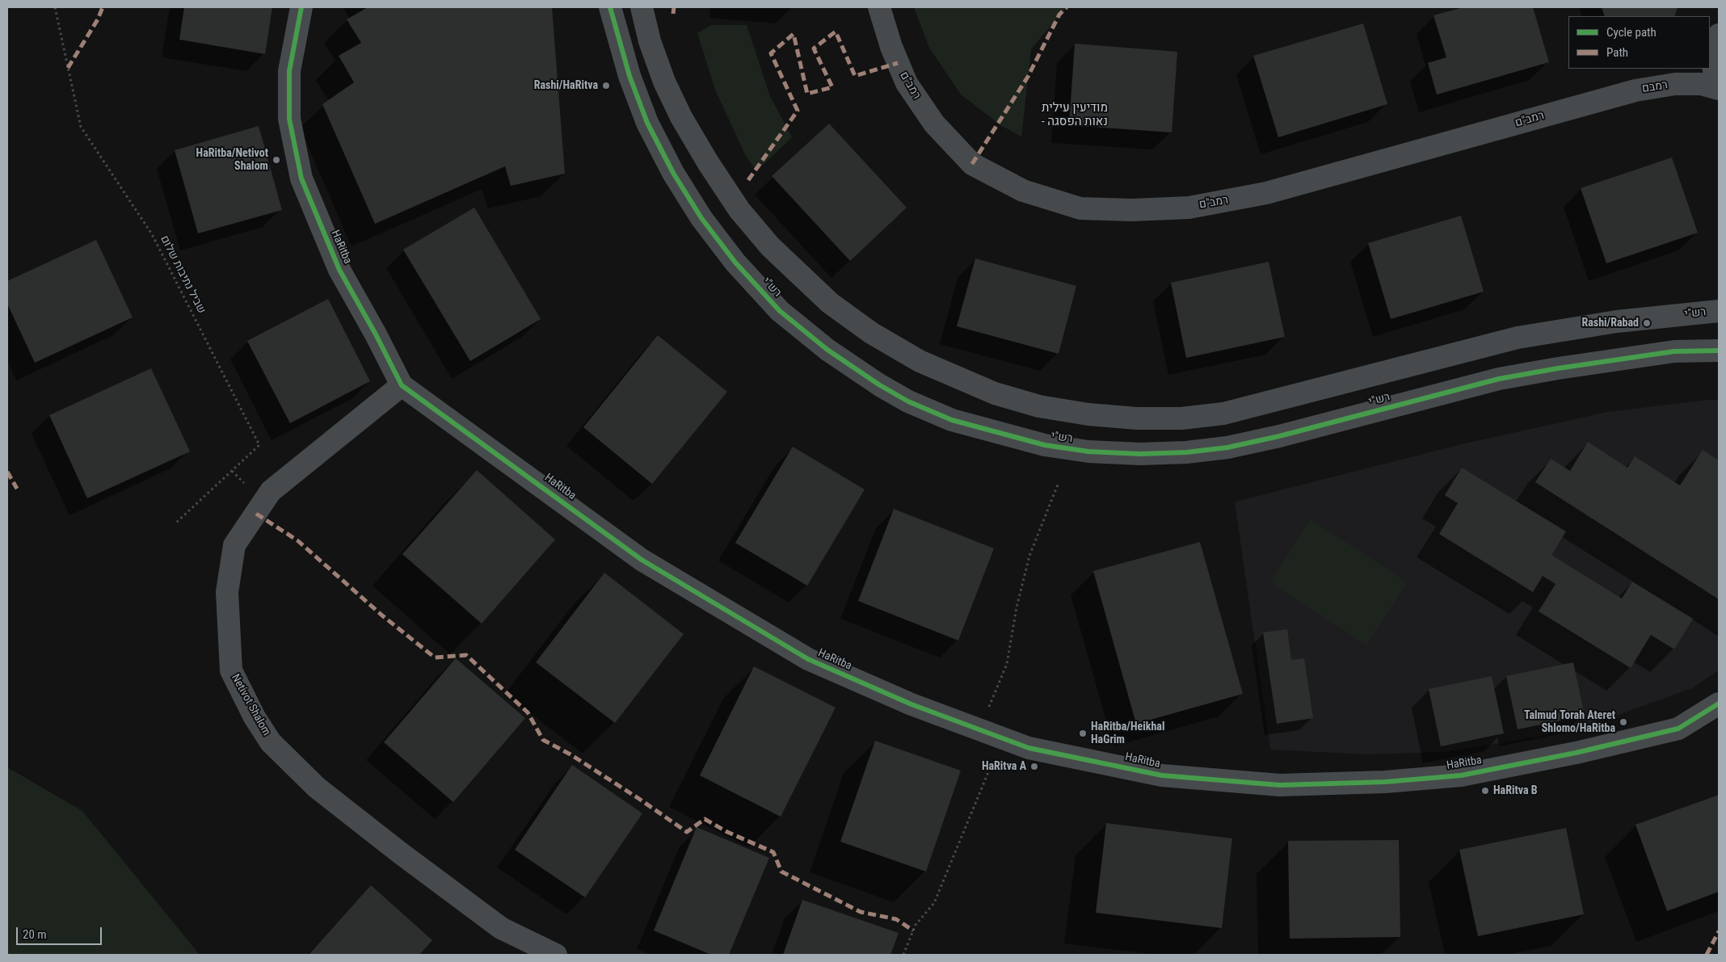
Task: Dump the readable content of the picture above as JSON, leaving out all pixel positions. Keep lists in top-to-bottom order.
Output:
{
  "streets": {
    "street": [
      "רמב\"ם",
      "רמבם",
      "HaRitba",
      "רש\"י",
      "Netivot Shalom"
    ],
    "path": ["שביל נתיבות שלום"]
  },
  "crossings": [
    ["רמב\"ם", "רמבם"],
    ["HaRitba", "Netivot Shalom"]
  ],
  "districts": ["מודיעין עילית - נאות הפסגה"],
  "places": [
    "Rashi/HaRitva",
    "HaRitba/Netivot Shalom",
    "Rashi/Rabad",
    "Talmud Torah Ateret Shlomo/HaRitba",
    "HaRitba/Heikhal HaGrim",
    "HaRitva A",
    "HaRitva B"
  ],
  "legend": ["Cycle path", "Path"],
  "scale_bar": "20 m"
}
